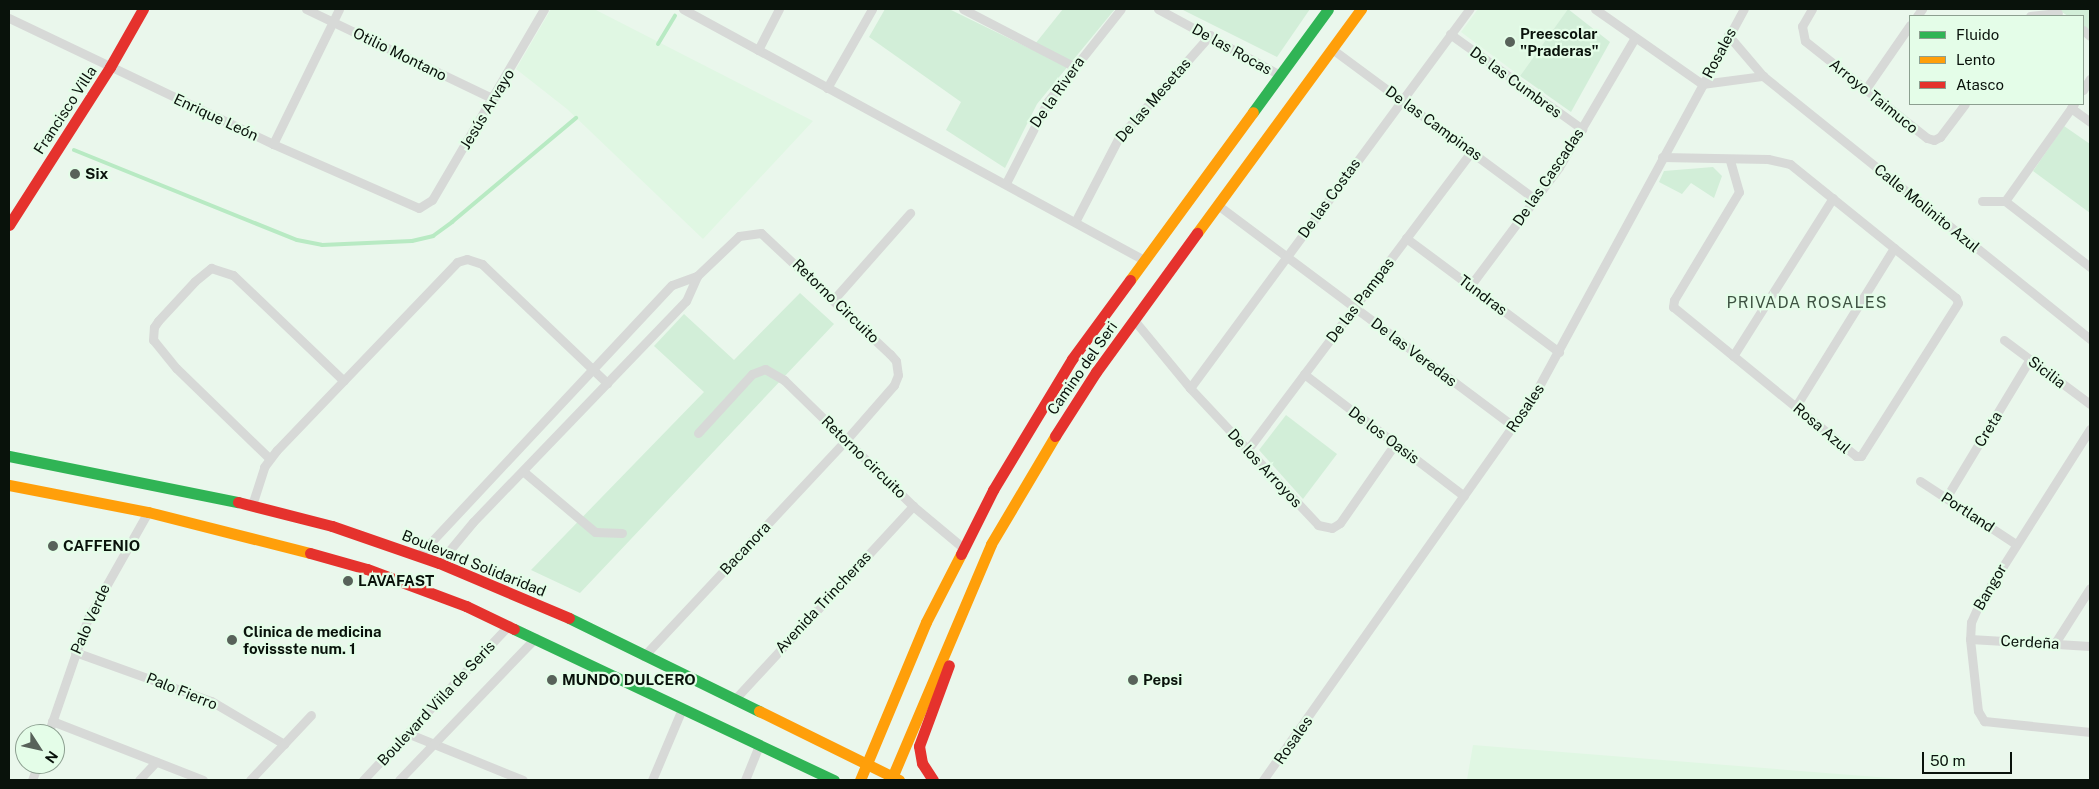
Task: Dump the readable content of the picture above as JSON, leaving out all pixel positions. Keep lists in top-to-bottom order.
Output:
{
  "streets": {
    "main road": ["Francisco Villa", "Camino del Seri", "Boulevard Solidaridad"],
    "street": [
      "De las Rocas",
      "Rosales",
      "Otilio Montano",
      "De las Cumbres",
      "De la Rivera",
      "Arroyo Taimuco",
      "De las Mesetas",
      "Jesús Arvayo",
      "Enrique León",
      "De las Campinas",
      "De las Cascadas",
      "De las Costas",
      "Calle Molinito Azul",
      "Tundras",
      "De las Pampas",
      "Retorno Circuito",
      "De las Veredas",
      "Sicilia",
      "Rosa Azul",
      "Creta",
      "De los Oasis",
      "Retorno circuito",
      "De los Arroyos",
      "Portland",
      "Bacanora",
      "Bangor",
      "Avenida Trincheras",
      "Palo Verde",
      "Cerdeña",
      "Palo Fierro",
      "Boulevard Viila de Seris"
    ]
  },
  "crossings": [
    ["De las Rocas", "De las Mesetas"],
    ["De las Rocas", "Camino del Seri"],
    ["Rosales", "Calle Molinito Azul"],
    ["Rosales", "Tundras"],
    ["Rosales", "De las Veredas"],
    ["Rosales", "De los Oasis"],
    ["Otilio Montano", "Jesús Arvayo"],
    ["De las Cumbres", "De las Cascadas"],
    ["De las Cumbres", "De las Costas"],
    ["Jesús Arvayo", "Enrique León"],
    ["Francisco Villa", "Enrique León"],
    ["De las Campinas", "De las Cascadas"],
    ["De las Campinas", "De las Costas"],
    ["De las Campinas", "De las Pampas"],
    ["De las Campinas", "Camino del Seri"],
    ["De las Cascadas", "Tundras"],
    ["De las Costas", "De las Veredas"],
    ["De las Costas", "De los Arroyos"],
    ["Tundras", "De las Pampas"],
    ["De las Pampas", "De las Veredas"],
    ["De las Pampas", "De los Oasis"],
    ["De las Pampas", "De los Arroyos"],
    ["Retorno Circuito", "Retorno circuito"],
    ["Retorno Circuito", "Bacanora"],
    ["De las Veredas", "Camino del Seri"],
    ["Camino del Seri", "Retorno circuito"],
    ["Camino del Seri", "De los Arroyos"],
    ["Camino del Seri", "Boulevard Solidaridad"],
    ["Sicilia", "Creta"],
    ["Creta", "Portland"],
    ["De los Oasis", "De los Arroyos"],
    ["Retorno circuito", "Bacanora"],
    ["Retorno circuito", "Avenida Trincheras"],
    ["Portland", "Bangor"],
    ["Bacanora", "Boulevard Solidaridad"],
    ["Boulevard Solidaridad", "Avenida Trincheras"],
    ["Bangor", "Cerdeña"],
    ["Palo Verde", "Palo Fierro"]
  ],
  "districts": ["PRIVADA ROSALES"],
  "places": [
    "Preescolar \"Praderas\"",
    "Six",
    "CAFFENIO",
    "LAVAFAST",
    "Clinica de medicina fovissste num. 1",
    "MUNDO DULCERO",
    "Pepsi"
  ],
  "legend": ["Fluido", "Lento", "Atasco"],
  "scale_bar": "50 m",
  "north": "bottom right"
}
